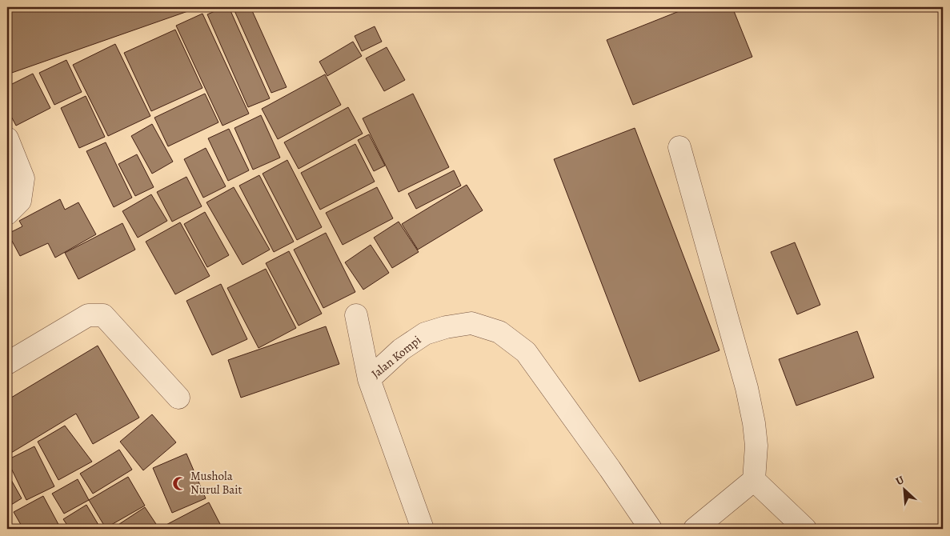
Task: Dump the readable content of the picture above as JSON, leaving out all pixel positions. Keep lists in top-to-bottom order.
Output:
{
  "streets": {
    "lane": ["Jalan Kompi"]
  },
  "places": {
    "mosque": ["Mushola Nurul Bait"]
  },
  "north": "top left"
}
